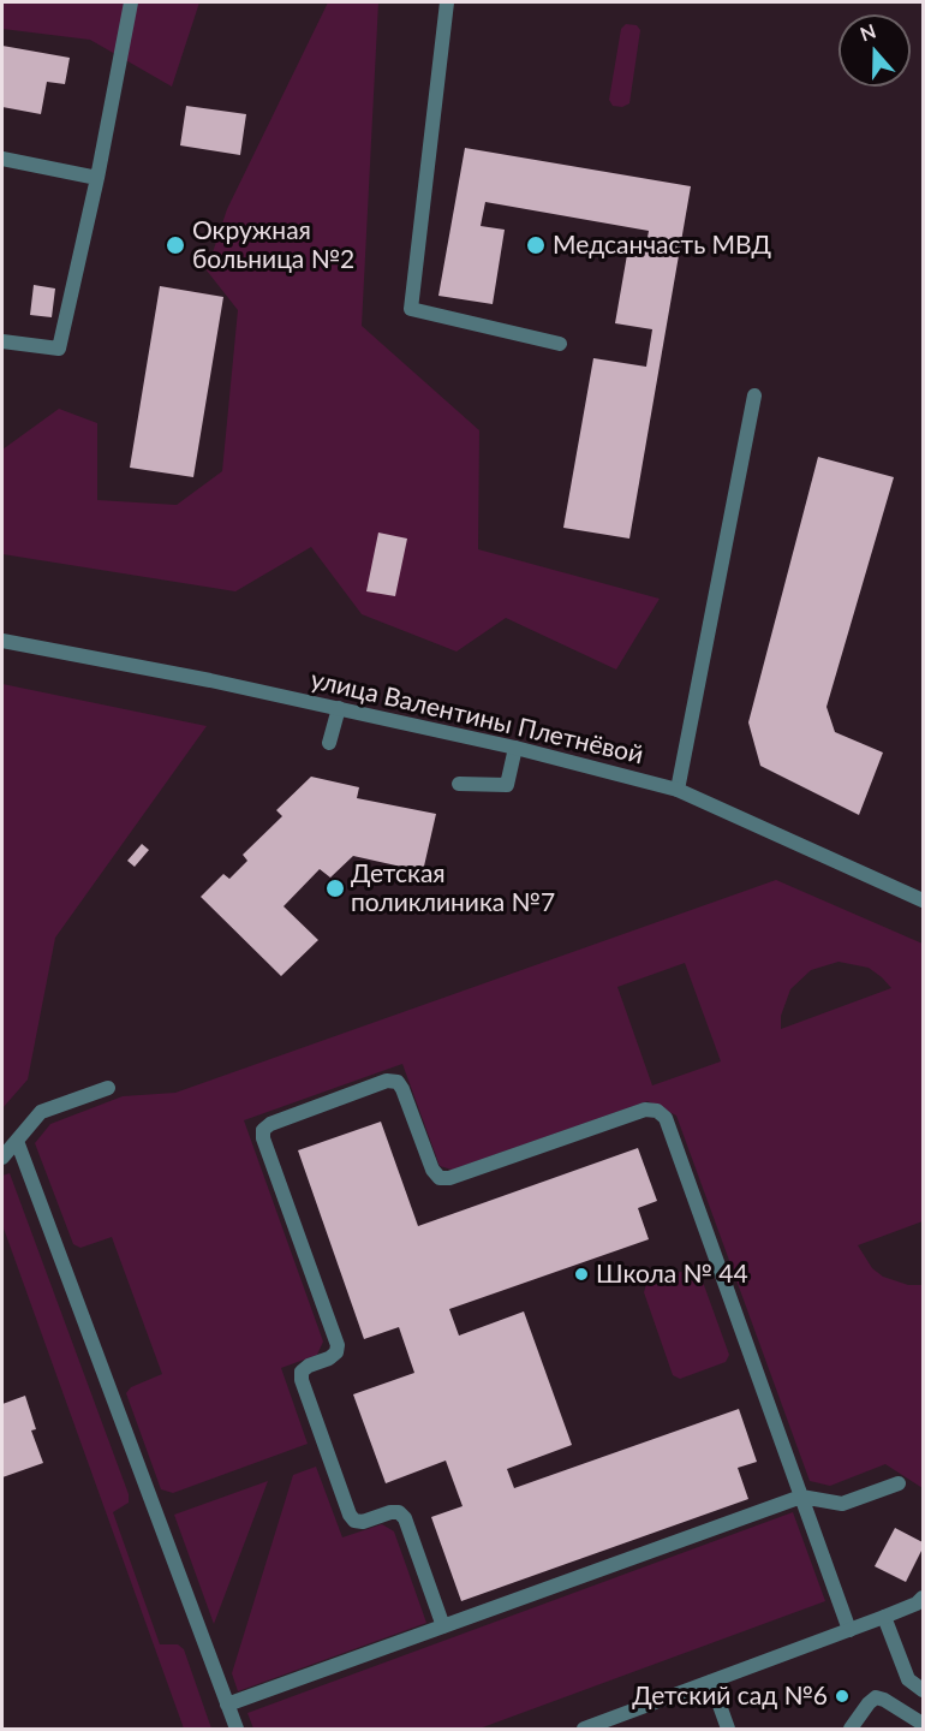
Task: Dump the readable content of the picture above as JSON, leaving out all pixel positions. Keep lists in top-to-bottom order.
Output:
{
  "streets": {
    "street": ["улица Валентины Плетнёвой"]
  },
  "places": [
    "Окружная больница №2",
    "Медсанчасть МВД",
    "Детская поликлиника №7",
    "Школа № 44",
    "Детский сад №6"
  ],
  "north": "top"
}
